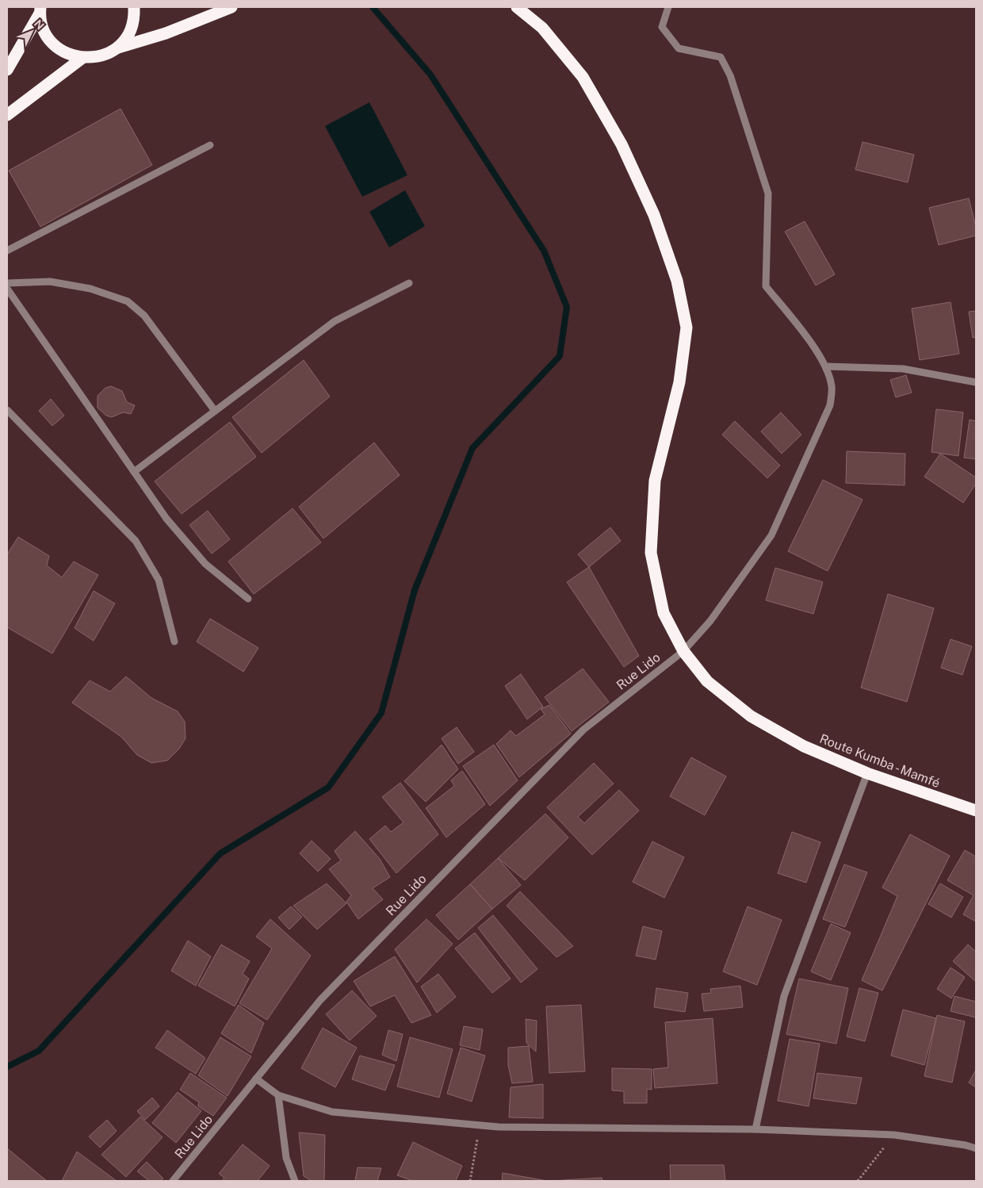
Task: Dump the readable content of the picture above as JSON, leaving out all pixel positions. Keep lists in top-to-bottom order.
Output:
{
  "streets": {
    "highway": ["Route Kumba - Mamfé"],
    "street": ["Rue Lido"]
  },
  "crossings": [
    ["Rue Lido", "Route Kumba - Mamfé"]
  ],
  "north": "top right"
}
